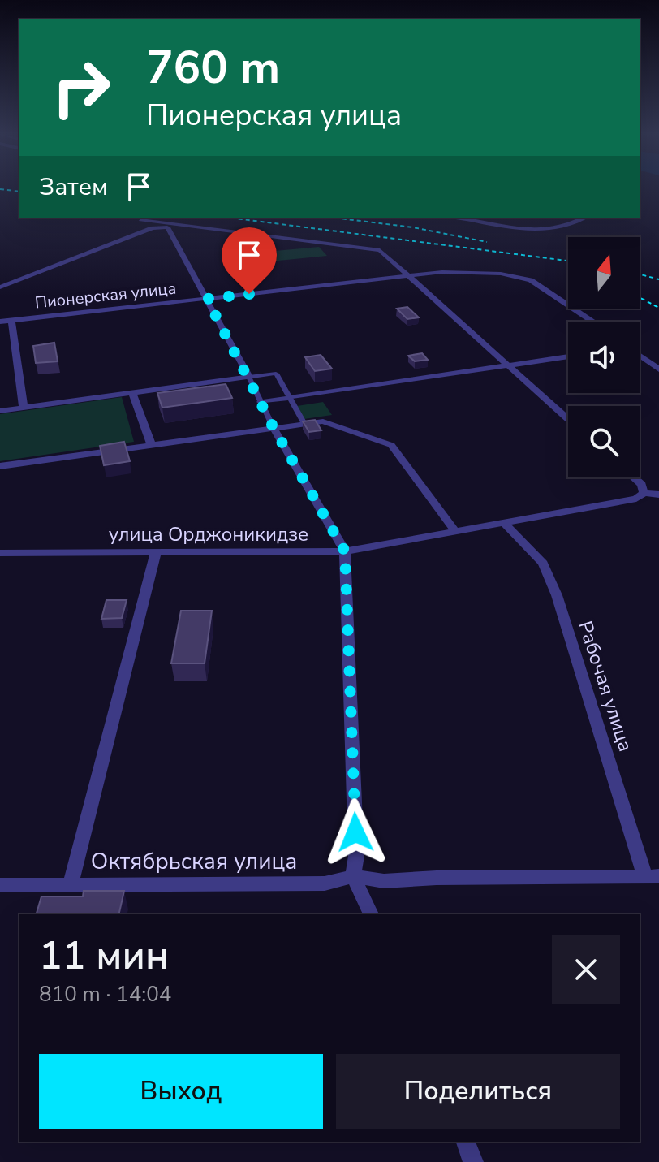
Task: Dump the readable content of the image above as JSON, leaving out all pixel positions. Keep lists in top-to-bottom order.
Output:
{
  "streets": {
    "street": [
      "Пионерская улица",
      "улица Орджоникидзе",
      "Рабочая улица",
      "Октябрьская улица"
    ]
  },
  "crossings": [
    ["улица Орджоникидзе", "Рабочая улица"],
    ["Рабочая улица", "Октябрьская улица"]
  ],
  "north": "top",
  "page": {
    "turn": ["760 m", "Пионерская улица"],
    "then": "Затем",
    "heading": ["11 мин", "810 m · 14:04"],
    "buttons": ["Выход", "Поделиться"]
  }
}
